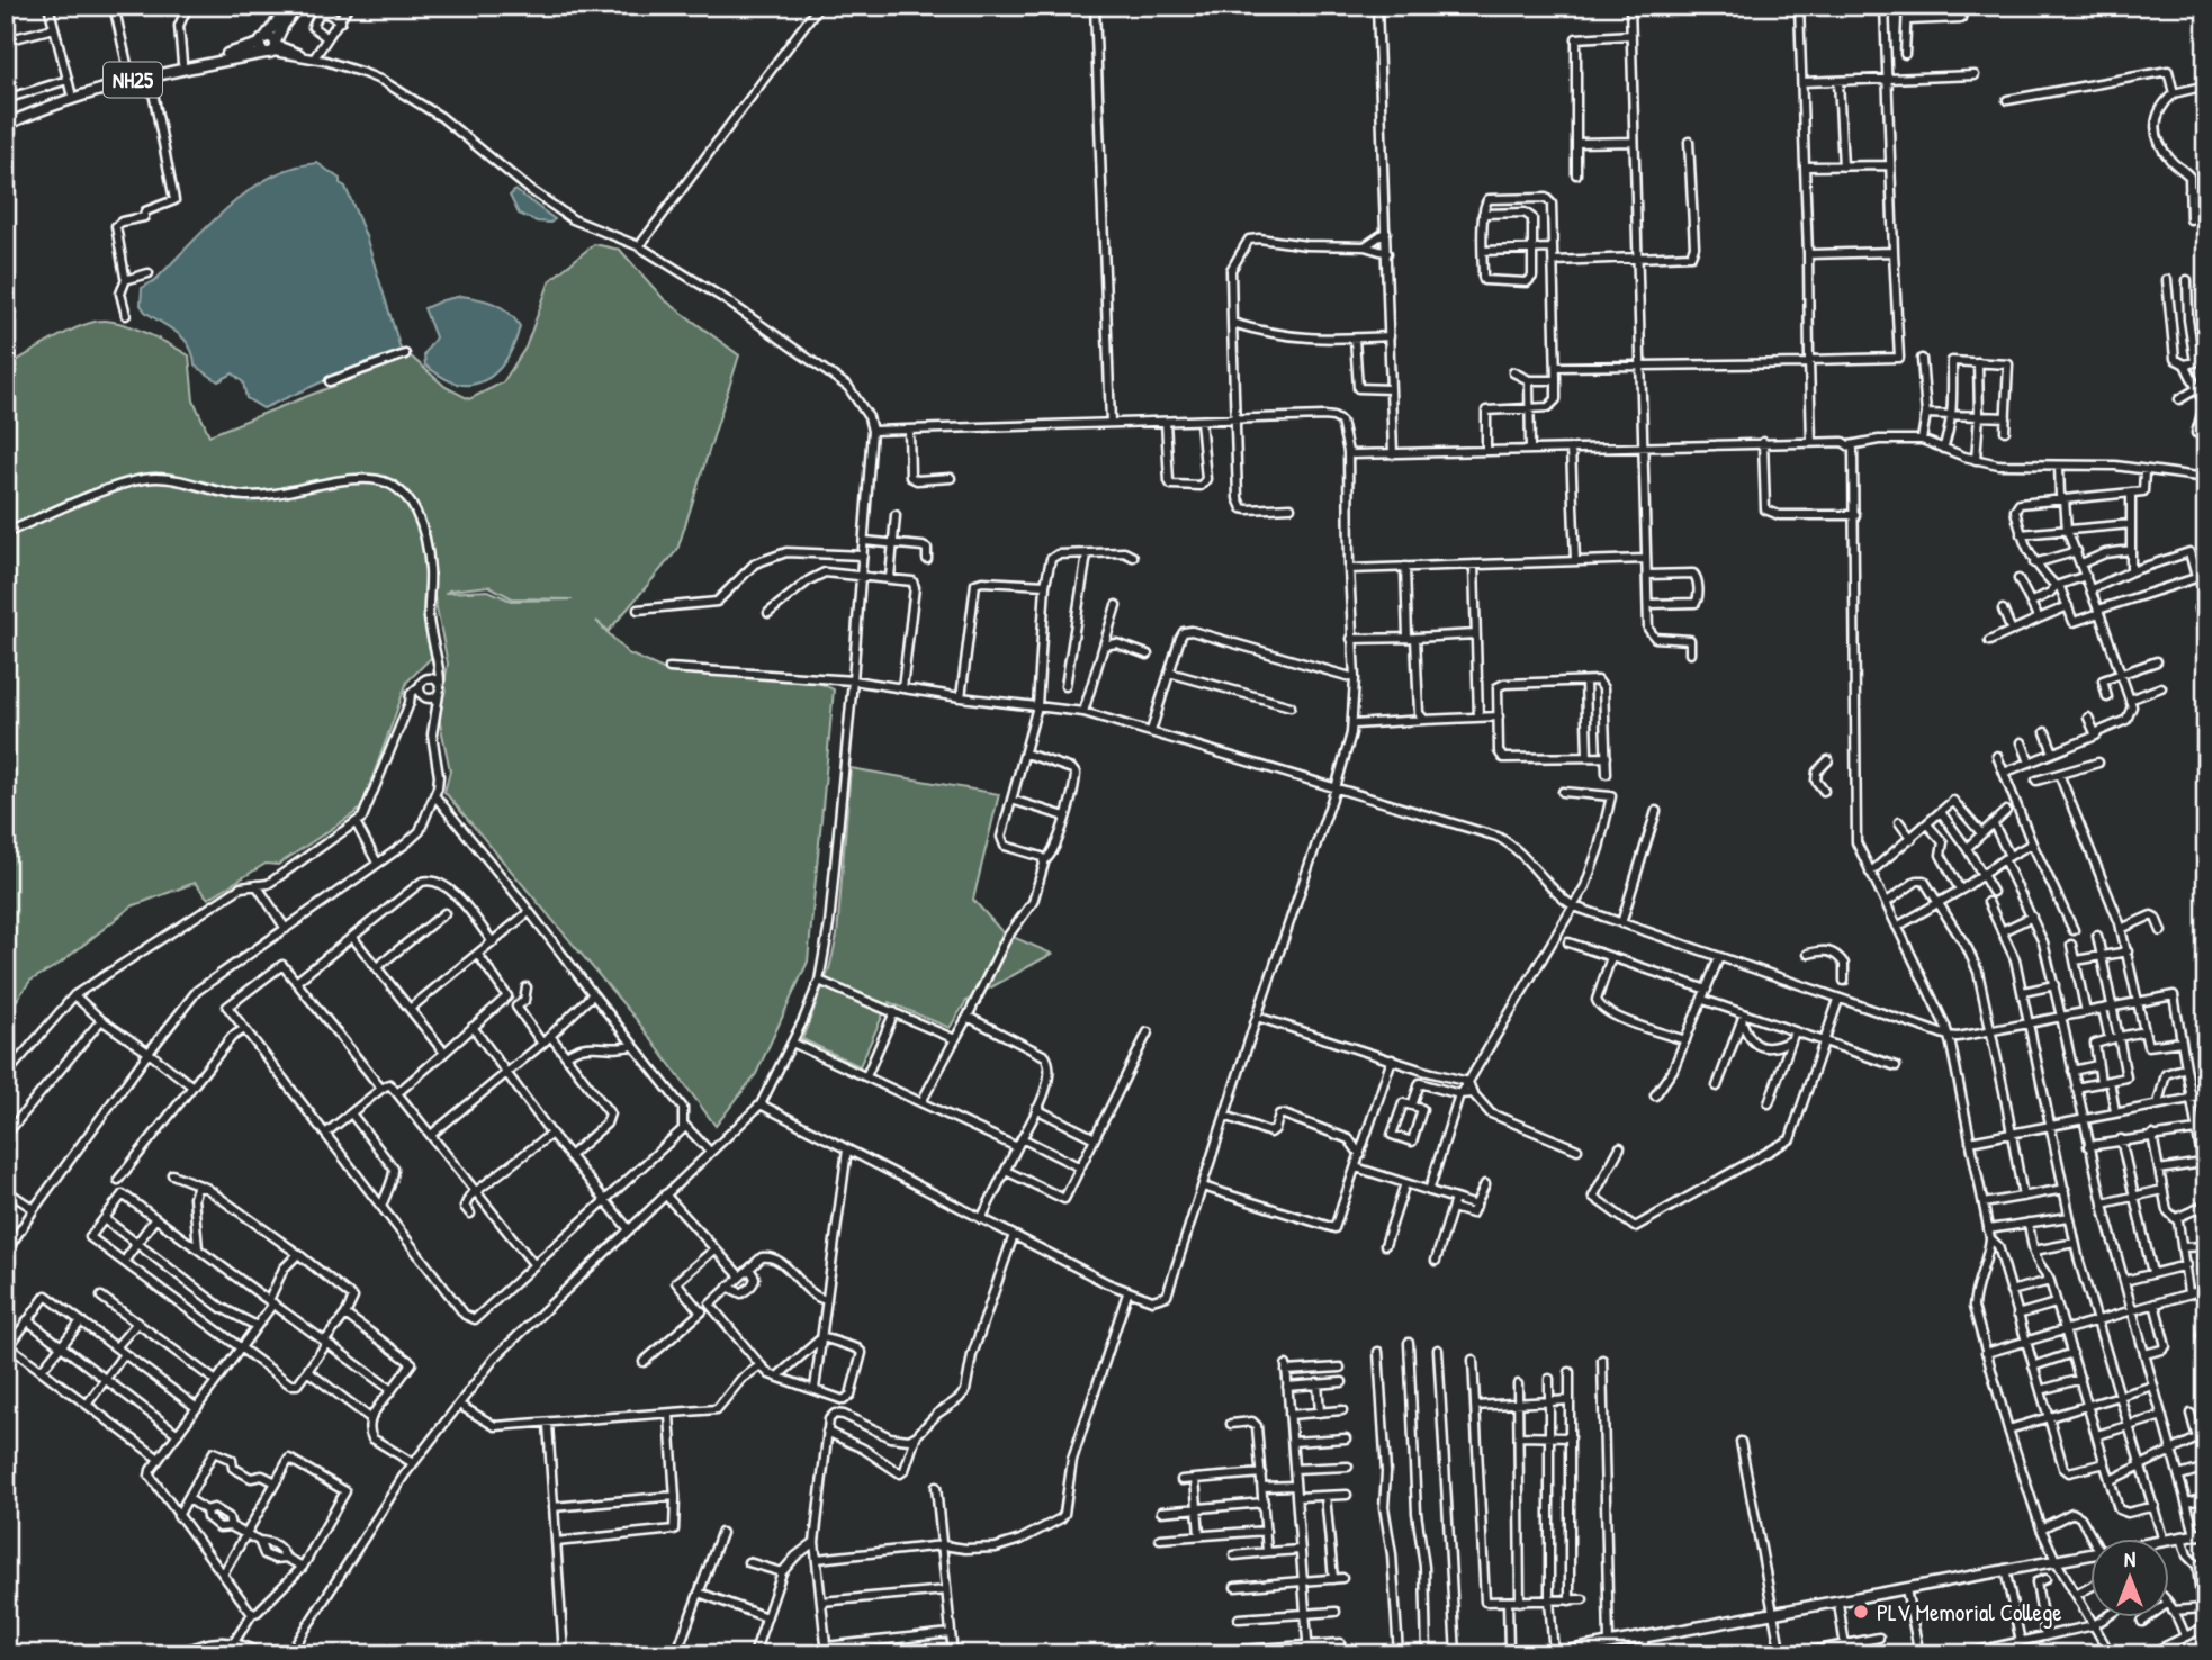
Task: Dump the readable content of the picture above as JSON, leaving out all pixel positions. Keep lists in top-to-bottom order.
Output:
{
  "streets": {
    "main road": ["NH25"]
  },
  "places": ["PLV Memorial College"],
  "north": "top"
}
